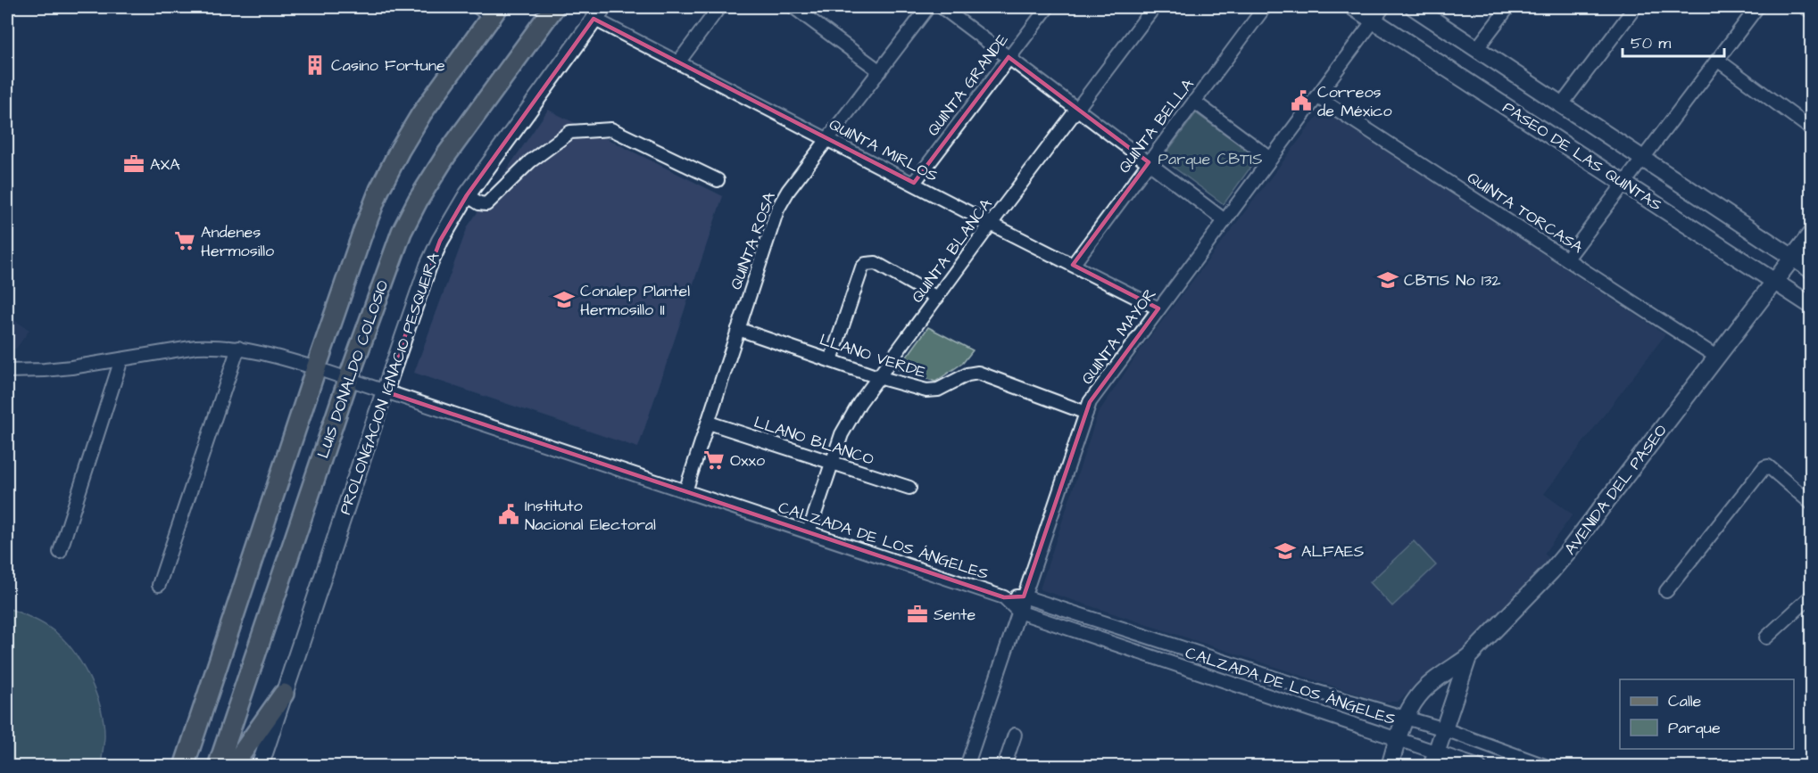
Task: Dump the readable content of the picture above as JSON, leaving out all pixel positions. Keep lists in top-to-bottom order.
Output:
{
  "streets": {
    "main road": ["LUIS DONALDO COLOSIO"],
    "street": [
      "QUINTA GRANDE",
      "QUINTA BELLA",
      "QUINTA MIRLOS",
      "PASEO DE LAS QUINTAS",
      "QUINTA TORCASA",
      "QUINTA ROSA",
      "QUINTA BLANCA",
      "QUINTA MAYOR",
      "LLANO VERDE",
      "PROLONGACION IGNACIO PESQUEIRA",
      "LLANO BLANCO",
      "AVENIDA DEL PASEO",
      "CALZADA DE LOS ÁNGELES"
    ]
  },
  "crossings": [
    ["QUINTA GRANDE", "QUINTA MIRLOS"],
    ["QUINTA BELLA", "QUINTA MIRLOS"],
    ["QUINTA MIRLOS", "QUINTA ROSA"],
    ["QUINTA MIRLOS", "QUINTA BLANCA"],
    ["QUINTA MIRLOS", "QUINTA MAYOR"],
    ["QUINTA MIRLOS", "PROLONGACION IGNACIO PESQUEIRA"],
    ["PASEO DE LAS QUINTAS", "QUINTA MAYOR"],
    ["PASEO DE LAS QUINTAS", "AVENIDA DEL PASEO"],
    ["QUINTA TORCASA", "QUINTA MAYOR"],
    ["QUINTA TORCASA", "AVENIDA DEL PASEO"],
    ["QUINTA ROSA", "LLANO VERDE"],
    ["QUINTA ROSA", "LLANO BLANCO"],
    ["QUINTA ROSA", "CALZADA DE LOS ÁNGELES"],
    ["QUINTA BLANCA", "LLANO VERDE"],
    ["QUINTA BLANCA", "LLANO BLANCO"],
    ["QUINTA BLANCA", "CALZADA DE LOS ÁNGELES"],
    ["QUINTA MAYOR", "LLANO VERDE"],
    ["QUINTA MAYOR", "CALZADA DE LOS ÁNGELES"],
    ["LUIS DONALDO COLOSIO", "CALZADA DE LOS ÁNGELES"],
    ["PROLONGACION IGNACIO PESQUEIRA", "CALZADA DE LOS ÁNGELES"],
    ["AVENIDA DEL PASEO", "CALZADA DE LOS ÁNGELES"]
  ],
  "parks": ["Parque CBTIS"],
  "places": {
    "building": ["Casino Fortune"],
    "public building": ["Correos de México", "Instituto Nacional Electoral"],
    "office": ["AXA", "Sente"],
    "supermarket": ["Andenes Hermosillo", "Oxxo"],
    "school or university": ["CBTIS No 132", "Conalep Plantel Hermosillo II", "ALFAES"]
  },
  "legend": ["Calle", "Parque"],
  "scale_bar": "50 m"
}
